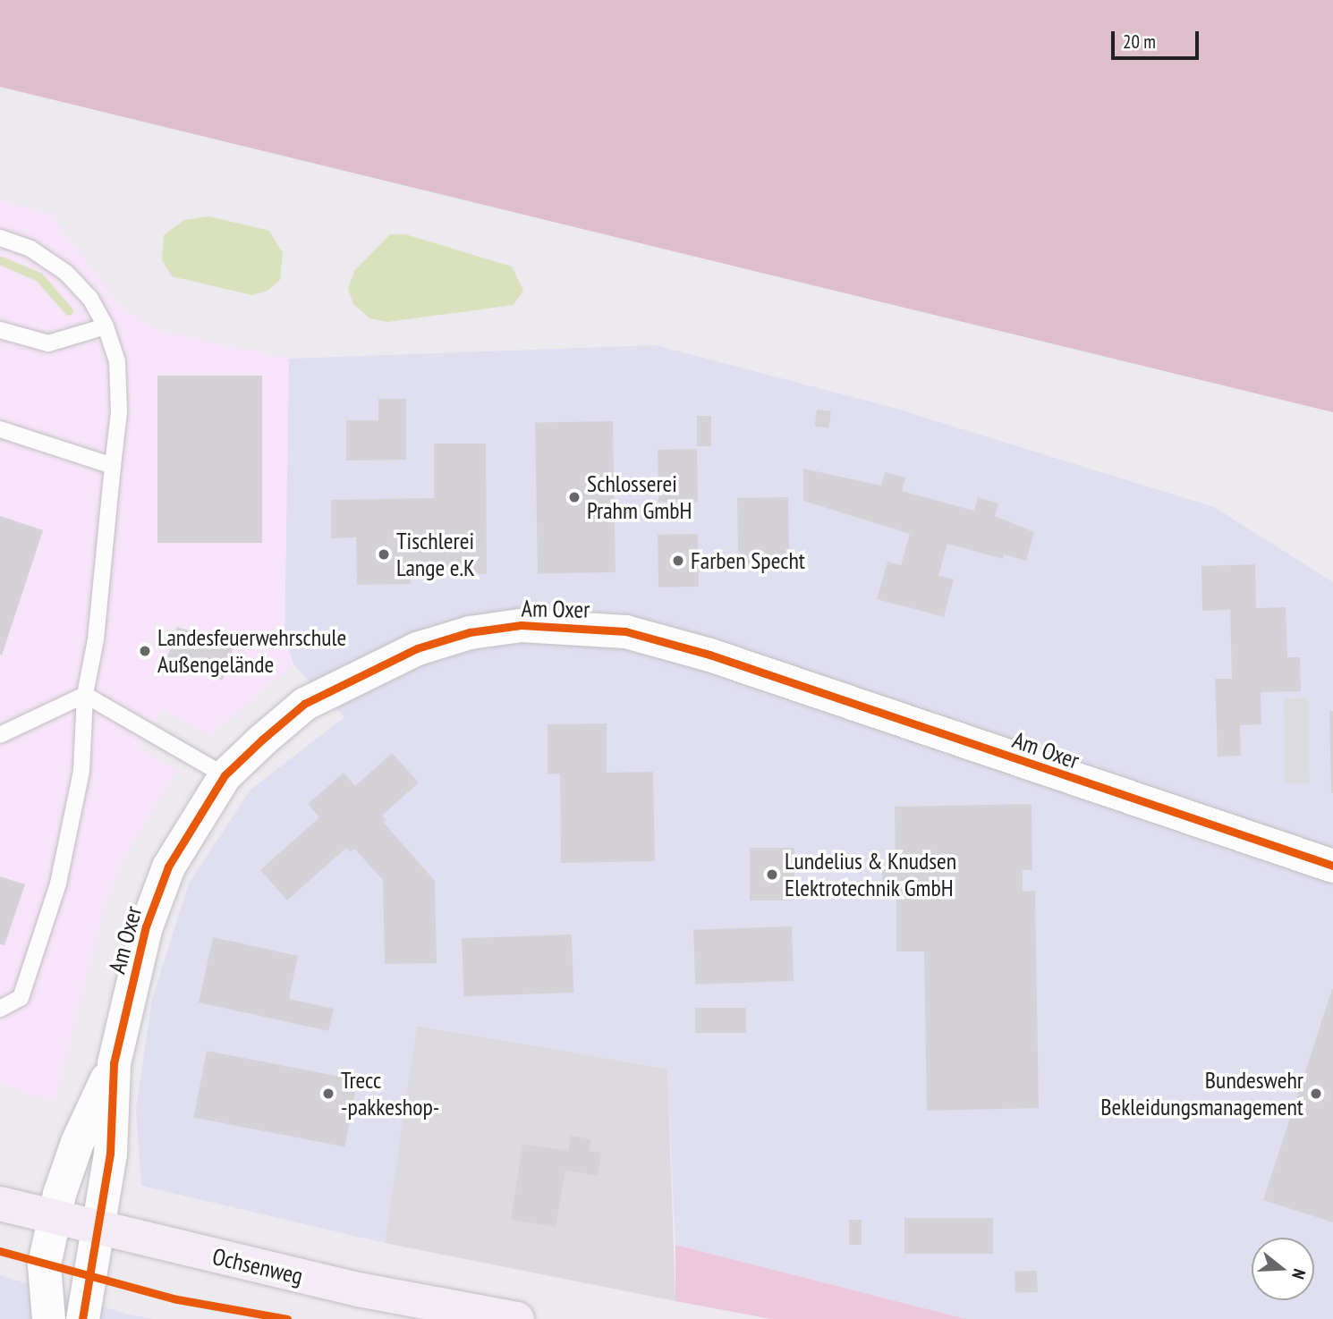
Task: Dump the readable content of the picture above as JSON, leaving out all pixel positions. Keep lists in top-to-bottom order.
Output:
{
  "streets": {
    "main road": ["Ochsenweg"],
    "street": ["Am Oxer"]
  },
  "crossings": [
    ["Am Oxer", "Ochsenweg"]
  ],
  "places": [
    "Schlosserei Prahm GmbH",
    "Tischlerei Lange e.K",
    "Farben Specht",
    "Landesfeuerwehrschule Außengelände",
    "Lundelius & Knudsen Elektrotechnik GmbH",
    "Trecc -pakkeshop-",
    "Bundeswehr Bekleidungsmanagement"
  ],
  "scale_bar": "20 m",
  "north": "right"
}
